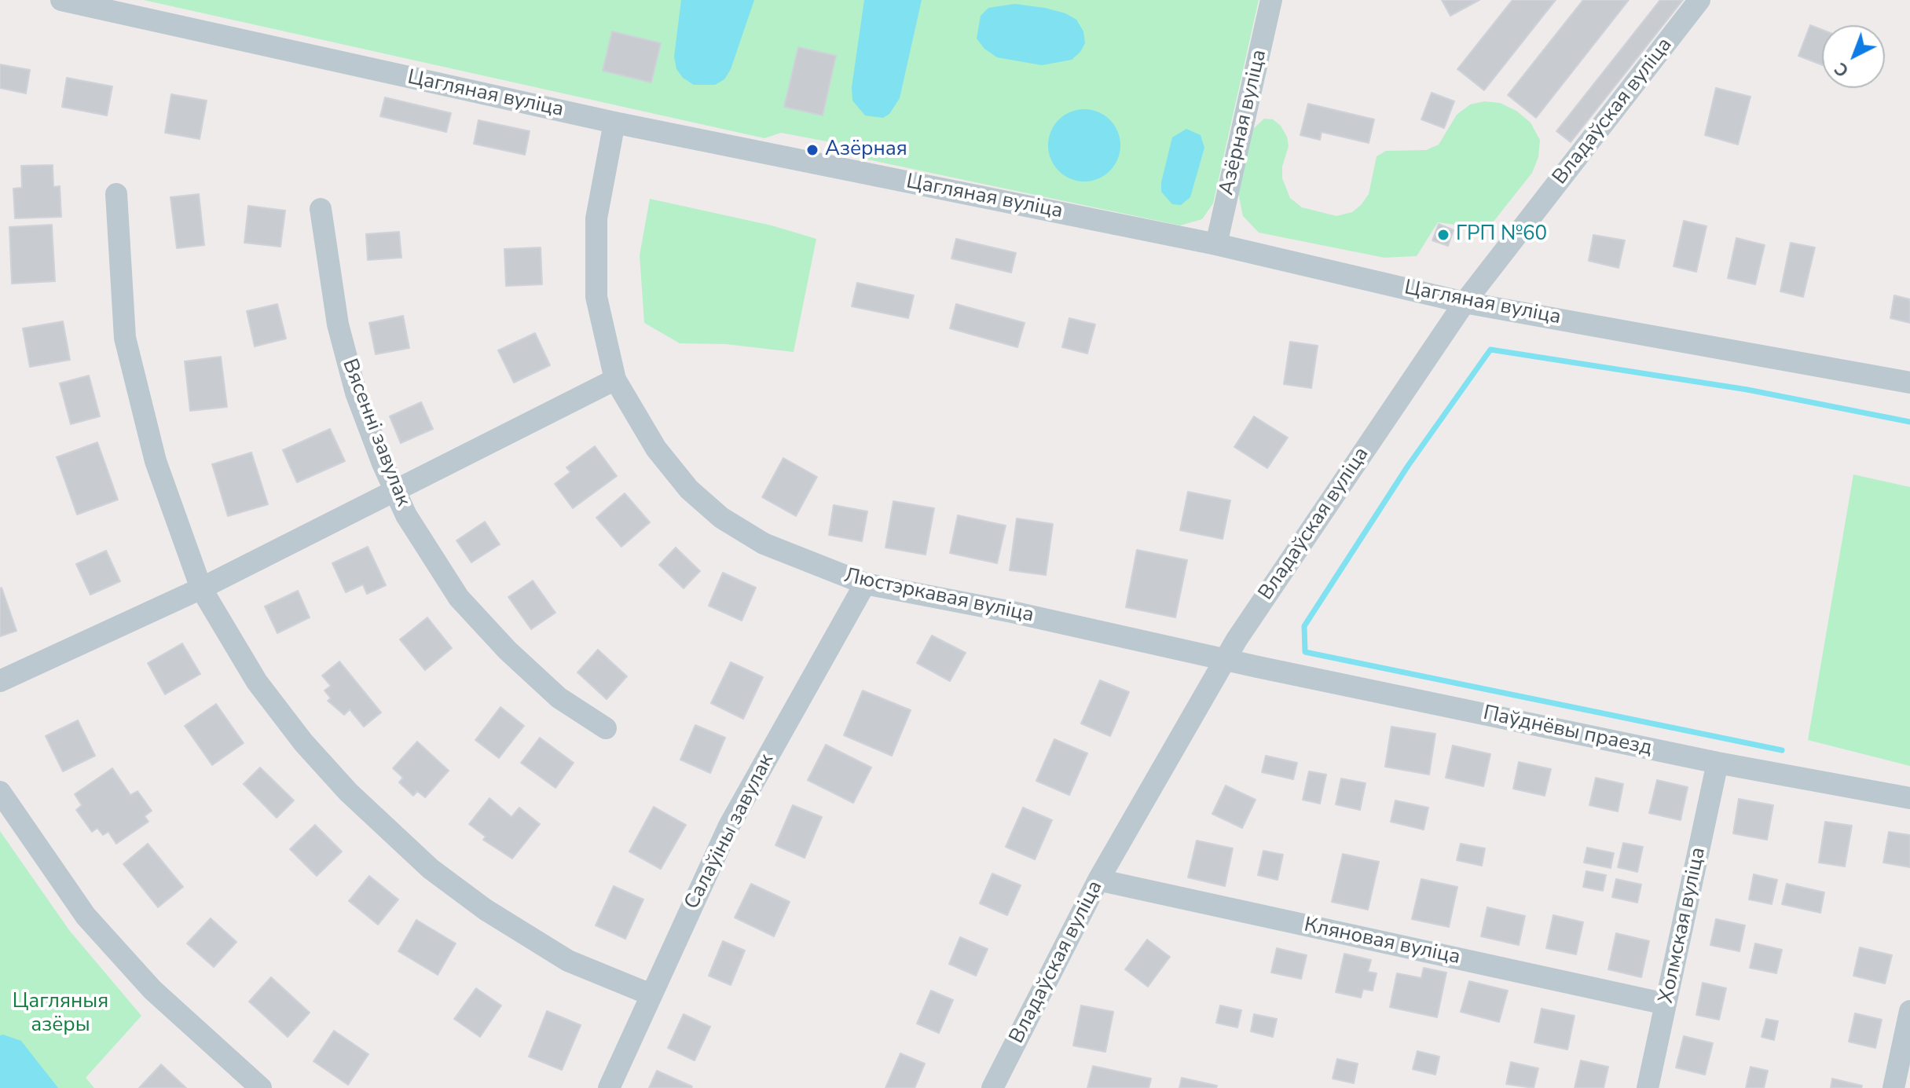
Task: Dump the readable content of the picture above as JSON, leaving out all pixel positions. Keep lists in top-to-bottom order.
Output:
{
  "streets": {
    "street": [
      "Цагляная вуліца",
      "Владаўская вуліца",
      "Азёрная вуліца",
      "Вясенні завулак",
      "Люстэркавая вуліца",
      "Паўднёвы праезд",
      "Салаўіны завулак",
      "Холмская вуліца",
      "Кляновая вуліца"
    ]
  },
  "crossings": [
    ["Цагляная вуліца", "Владаўская вуліца"],
    ["Цагляная вуліца", "Азёрная вуліца"],
    ["Цагляная вуліца", "Люстэркавая вуліца"],
    ["Владаўская вуліца", "Люстэркавая вуліца"],
    ["Владаўская вуліца", "Паўднёвы праезд"],
    ["Владаўская вуліца", "Кляновая вуліца"],
    ["Люстэркавая вуліца", "Паўднёвы праезд"],
    ["Люстэркавая вуліца", "Салаўіны завулак"],
    ["Паўднёвы праезд", "Холмская вуліца"],
    ["Холмская вуліца", "Кляновая вуліца"]
  ],
  "parks": ["Цагляныя азёры"],
  "places": ["Азёрная", "ГРП №60"],
  "north": "bottom left"
}
